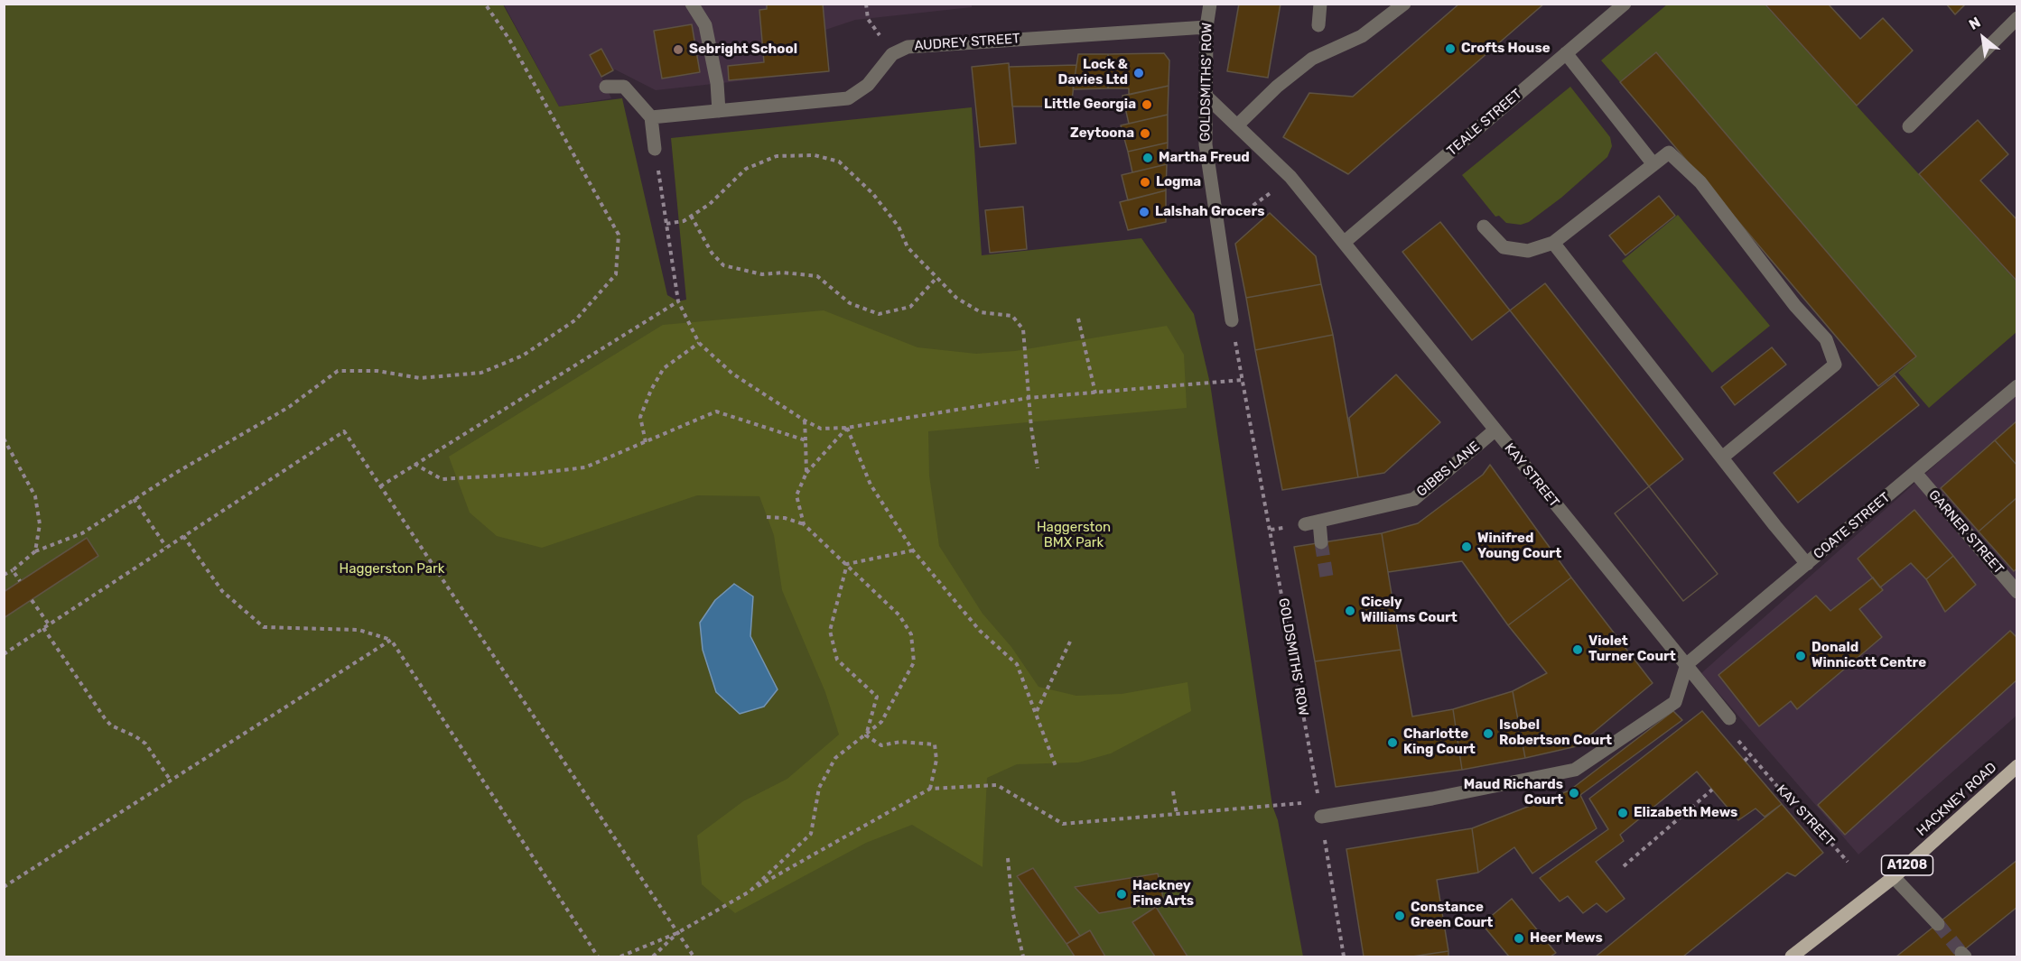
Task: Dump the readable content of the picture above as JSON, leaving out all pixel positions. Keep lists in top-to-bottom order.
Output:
{
  "streets": {
    "main road": ["HACKNEY ROAD", "A1208"],
    "street": [
      "AUDREY STREET",
      "GOLDSMITHS' ROW",
      "TEALE STREET",
      "GIBBS LANE",
      "KAY STREET",
      "COATE STREET",
      "GARNER STREET"
    ]
  },
  "crossings": [
    ["AUDREY STREET", "GOLDSMITHS' ROW"],
    ["GOLDSMITHS' ROW", "KAY STREET"],
    ["TEALE STREET", "KAY STREET"],
    ["GIBBS LANE", "KAY STREET"],
    ["KAY STREET", "COATE STREET"],
    ["COATE STREET", "GARNER STREET"]
  ],
  "parks": ["Haggerston BMX Park", "Haggerston Park"],
  "places": [
    "Crofts House",
    "Sebright School",
    "Lock & Davies Ltd",
    "Little Georgia",
    "Zeytoona",
    "Martha Freud",
    "Logma",
    "Lalshah Grocers",
    "Winifred Young Court",
    "Cicely Williams Court",
    "Violet Turner Court",
    "Donald Winnicott Centre",
    "Isobel Robertson Court",
    "Charlotte King Court",
    "Maud Richards Court",
    "Elizabeth Mews",
    "Hackney Fine Arts",
    "Constance Green Court",
    "Heer Mews"
  ],
  "north": "top left"
}
